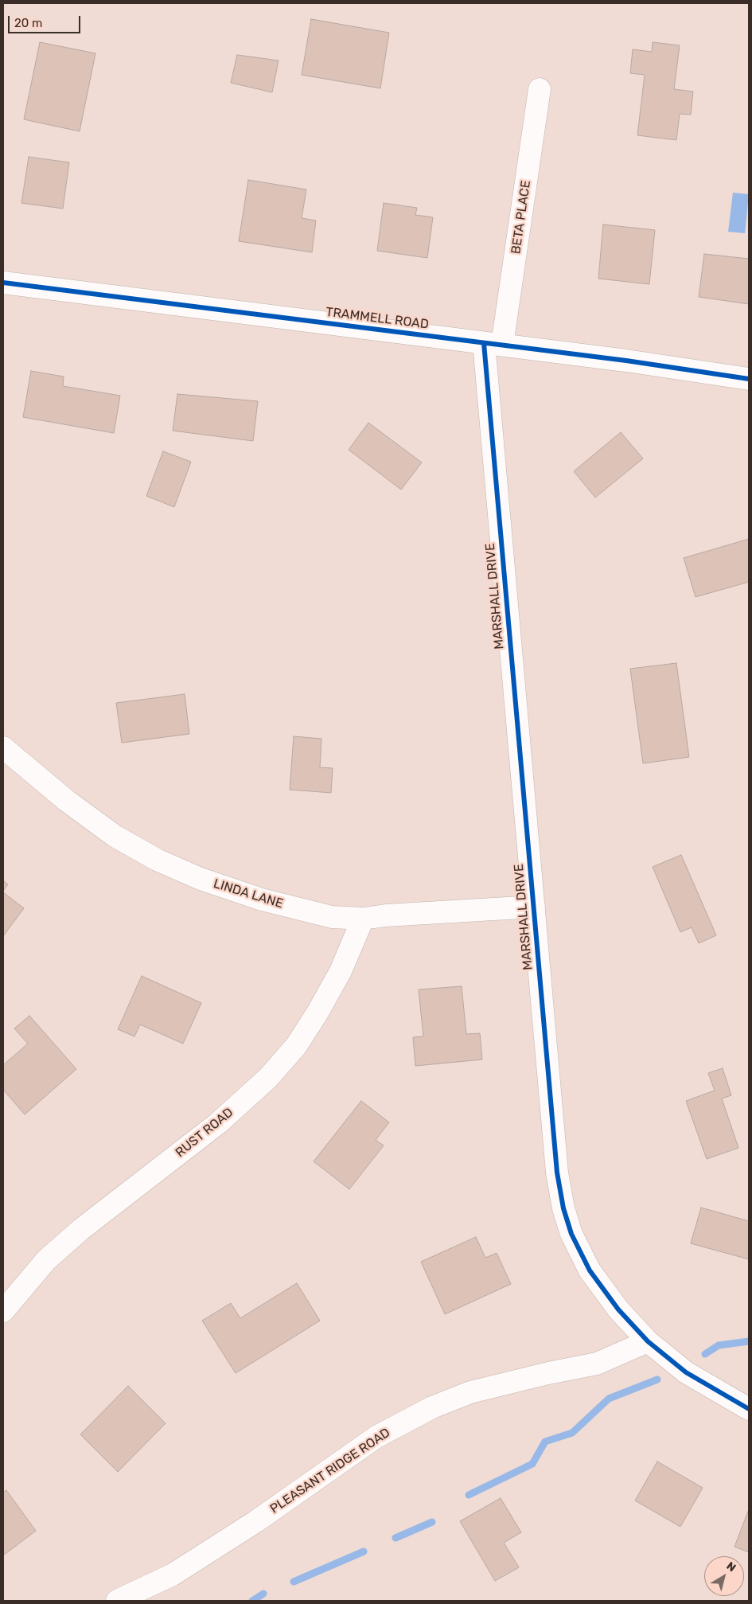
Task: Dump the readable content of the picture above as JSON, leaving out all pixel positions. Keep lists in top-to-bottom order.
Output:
{
  "streets": {
    "street": [
      "BETA PLACE",
      "TRAMMELL ROAD",
      "MARSHALL DRIVE",
      "LINDA LANE",
      "RUST ROAD",
      "PLEASANT RIDGE ROAD"
    ]
  },
  "crossings": [
    ["BETA PLACE", "TRAMMELL ROAD"],
    ["BETA PLACE", "MARSHALL DRIVE"],
    ["TRAMMELL ROAD", "MARSHALL DRIVE"],
    ["MARSHALL DRIVE", "LINDA LANE"],
    ["MARSHALL DRIVE", "PLEASANT RIDGE ROAD"],
    ["LINDA LANE", "RUST ROAD"]
  ],
  "scale_bar": "20 m",
  "north": "top right"
}
